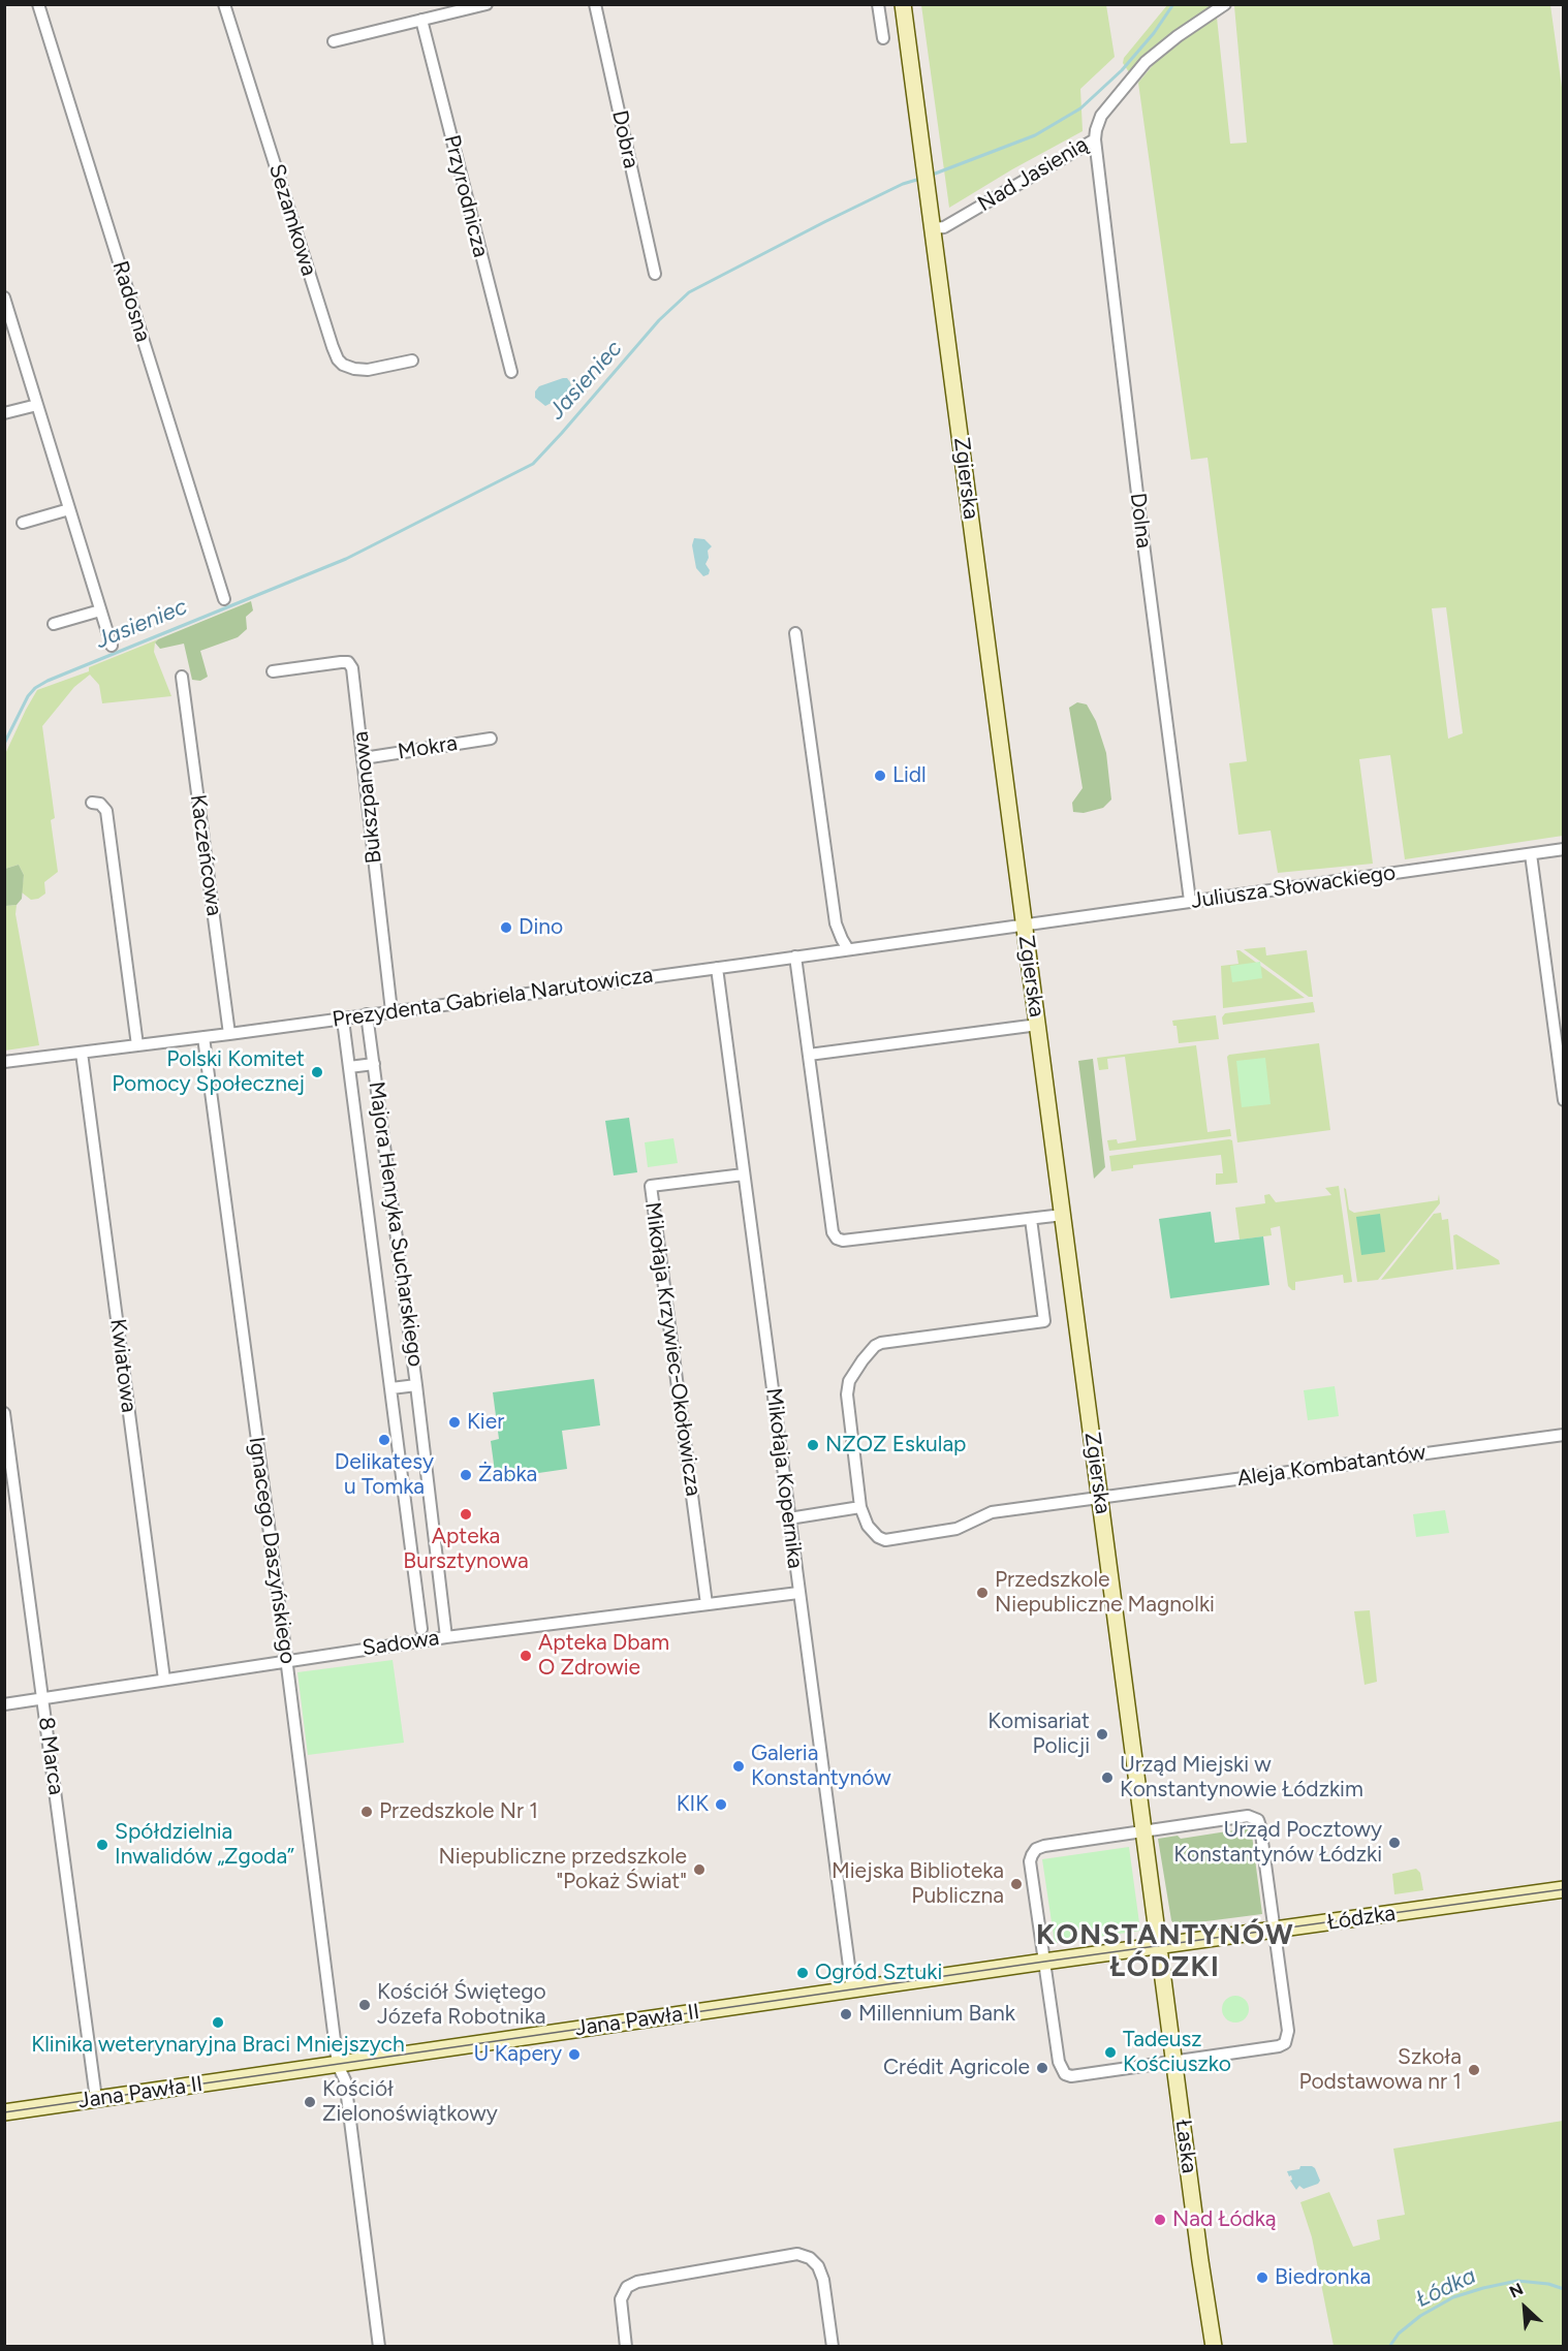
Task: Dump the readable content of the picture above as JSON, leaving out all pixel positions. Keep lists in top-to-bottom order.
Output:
{
  "streets": {
    "main road": [
      "Zgierska",
      "Łódzka",
      "Jana Pawła II",
      "Łaska"
    ],
    "street": [
      "Dobra",
      "Nad Jasienią",
      "Przyrodnicza",
      "Sezamkowa",
      "Radosna",
      "Dolna",
      "Mokra",
      "Bukszpanowa",
      "Kaczeńcowa",
      "Juliusza Słowackiego",
      "Prezydenta Gabriela Narutowicza",
      "Majora Henryka Sucharskiego",
      "Mikołaja Krzywiec-Okołowicza",
      "Kwiatowa",
      "Aleja Kombatantów",
      "Mikołaja Kopernika",
      "Ignacego Daszyńskiego",
      "Sadowa",
      "8 Marca"
    ]
  },
  "crossings": [
    ["Nad Jasienią", "Zgierska"],
    ["Nad Jasienią", "Dolna"],
    ["Zgierska", "Juliusza Słowackiego"],
    ["Zgierska", "Prezydenta Gabriela Narutowicza"],
    ["Zgierska", "Aleja Kombatantów"],
    ["Zgierska", "Łódzka"],
    ["Zgierska", "Jana Pawła II"],
    ["Zgierska", "Łaska"],
    ["Dolna", "Juliusza Słowackiego"],
    ["Mokra", "Bukszpanowa"],
    ["Bukszpanowa", "Prezydenta Gabriela Narutowicza"],
    ["Kaczeńcowa", "Prezydenta Gabriela Narutowicza"],
    ["Juliusza Słowackiego", "Prezydenta Gabriela Narutowicza"],
    ["Prezydenta Gabriela Narutowicza", "Majora Henryka Sucharskiego"],
    ["Prezydenta Gabriela Narutowicza", "Kwiatowa"],
    ["Prezydenta Gabriela Narutowicza", "Mikołaja Kopernika"],
    ["Prezydenta Gabriela Narutowicza", "Ignacego Daszyńskiego"],
    ["Majora Henryka Sucharskiego", "Sadowa"],
    ["Mikołaja Krzywiec-Okołowicza", "Mikołaja Kopernika"],
    ["Mikołaja Krzywiec-Okołowicza", "Sadowa"],
    ["Kwiatowa", "Sadowa"],
    ["Mikołaja Kopernika", "Sadowa"],
    ["Mikołaja Kopernika", "Jana Pawła II"],
    ["Ignacego Daszyńskiego", "Sadowa"],
    ["Ignacego Daszyńskiego", "Jana Pawła II"],
    ["Sadowa", "8 Marca"],
    ["8 Marca", "Jana Pawła II"],
    ["Łódzka", "Jana Pawła II"],
    ["Łódzka", "Łaska"],
    ["Jana Pawła II", "Łaska"]
  ],
  "districts": ["KONSTANTYNÓW ŁÓDZKI"],
  "water": ["Jasieniec", "Łódka"],
  "places": [
    "Lidl",
    "Dino",
    "Polski Komitet Pomocy Społecznej",
    "Kier",
    "Delikatesy u Tomka",
    "NZOZ Eskulap",
    "Żabka",
    "Apteka Bursztynowa",
    "Przedszkole Niepubliczne Magnolki",
    "Apteka Dbam O Zdrowie",
    "Komisariat Policji",
    "Galeria Konstantynów",
    "Urząd Miejski w Konstantynowie Łódzkim",
    "KIK",
    "Przedszkole Nr 1",
    "Urząd Pocztowy Konstantynów Łódzki",
    "Spółdzielnia Inwalidów „Zgoda”",
    "Niepubliczne przedszkole \"Pokaż Świat\"",
    "Miejska Biblioteka Publiczna",
    "Ogród Sztuki",
    "Kościół Świętego Józefa Robotnika",
    "Millennium Bank",
    "Klinika weterynaryjna Braci Mniejszych",
    "Tadeusz Kościuszko",
    "U Kapery",
    "Crédit Agricole",
    "Szkoła Podstawowa nr 1",
    "Kościół Zielonoświątkowy",
    "Nad Łódką",
    "Biedronka"
  ],
  "north": "top left"
}
